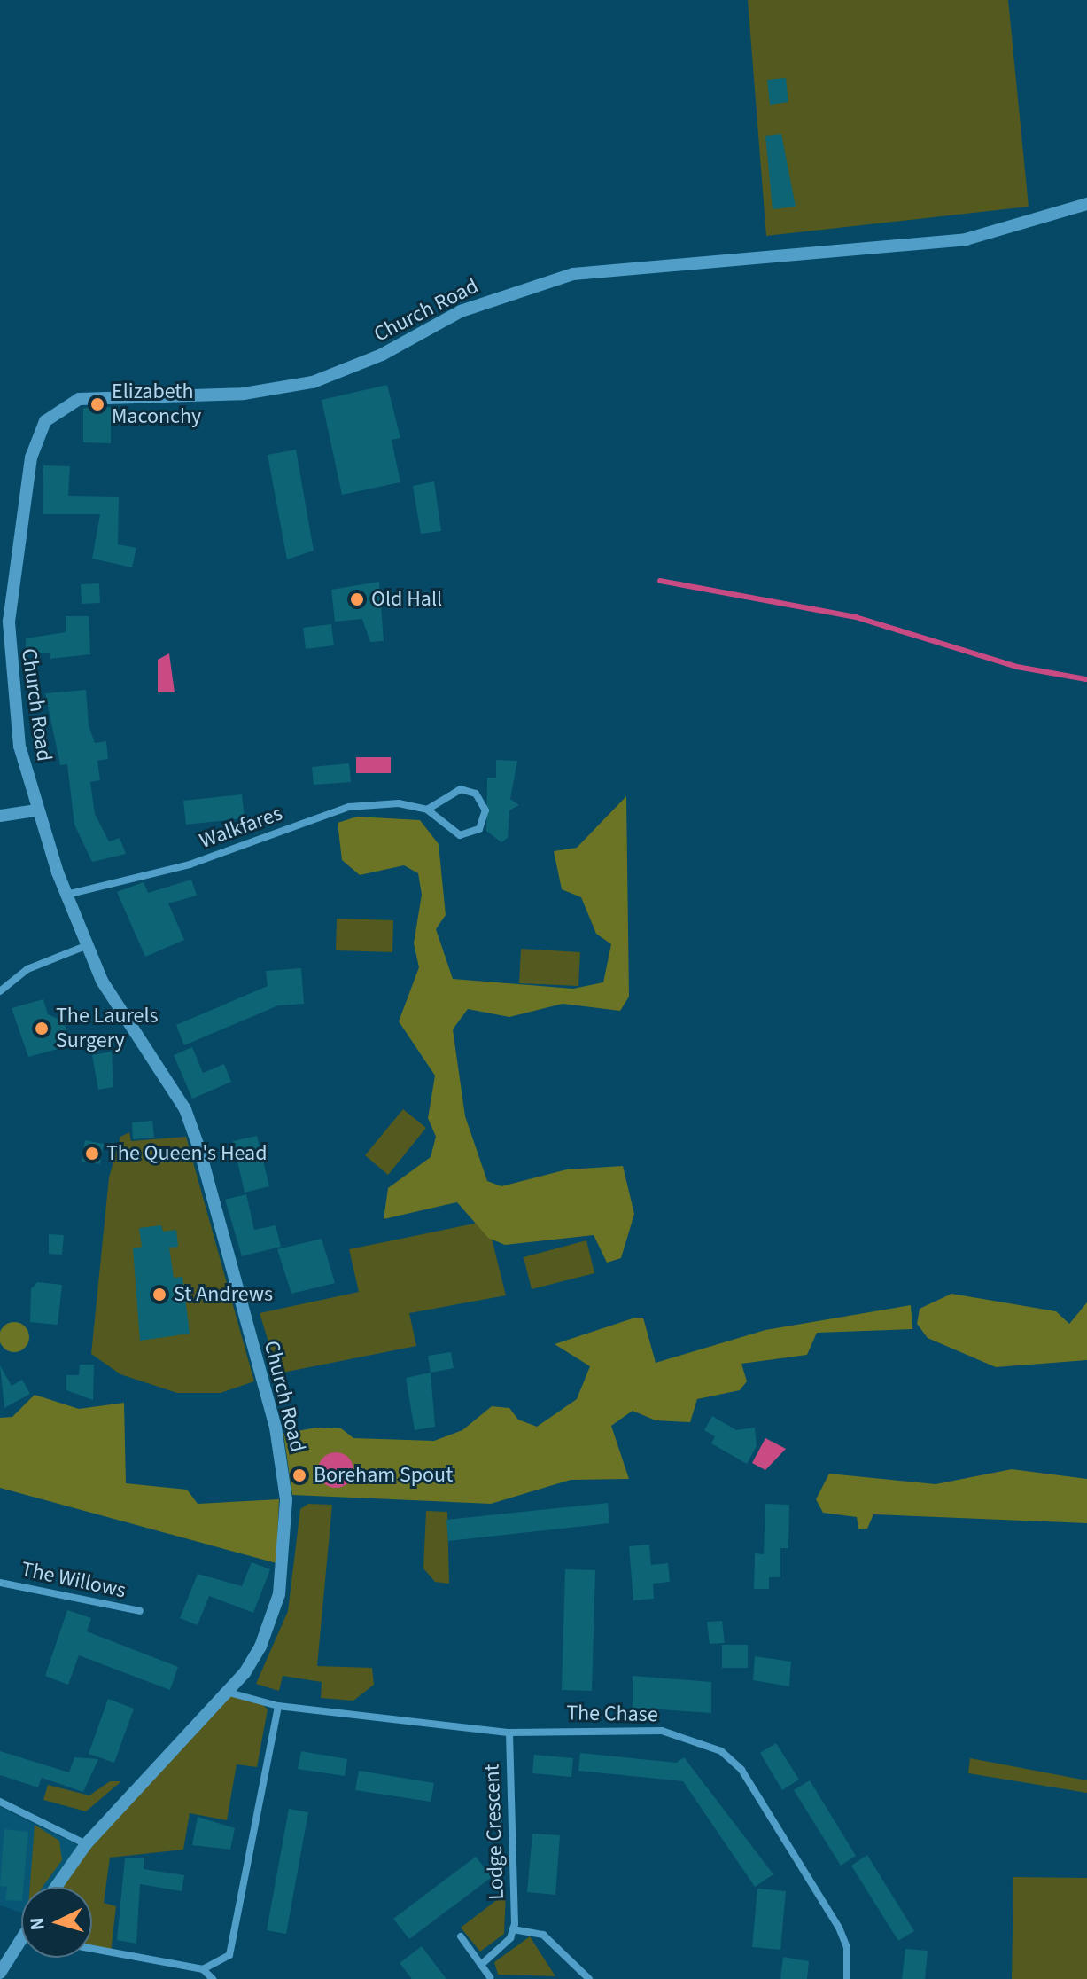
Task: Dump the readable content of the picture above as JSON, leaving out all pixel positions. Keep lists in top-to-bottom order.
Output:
{
  "streets": {
    "street": [
      "Church Road",
      "Walkfares",
      "The Willows",
      "The Chase",
      "Lodge Crescent"
    ]
  },
  "crossings": [
    ["Church Road", "Walkfares"],
    ["Church Road", "The Chase"],
    ["The Chase", "Lodge Crescent"]
  ],
  "places": [
    "Elizabeth Maconchy",
    "Old Hall",
    "The Laurels Surgery",
    "The Queen's Head",
    "St Andrews",
    "Boreham Spout"
  ],
  "north": "left"
}
